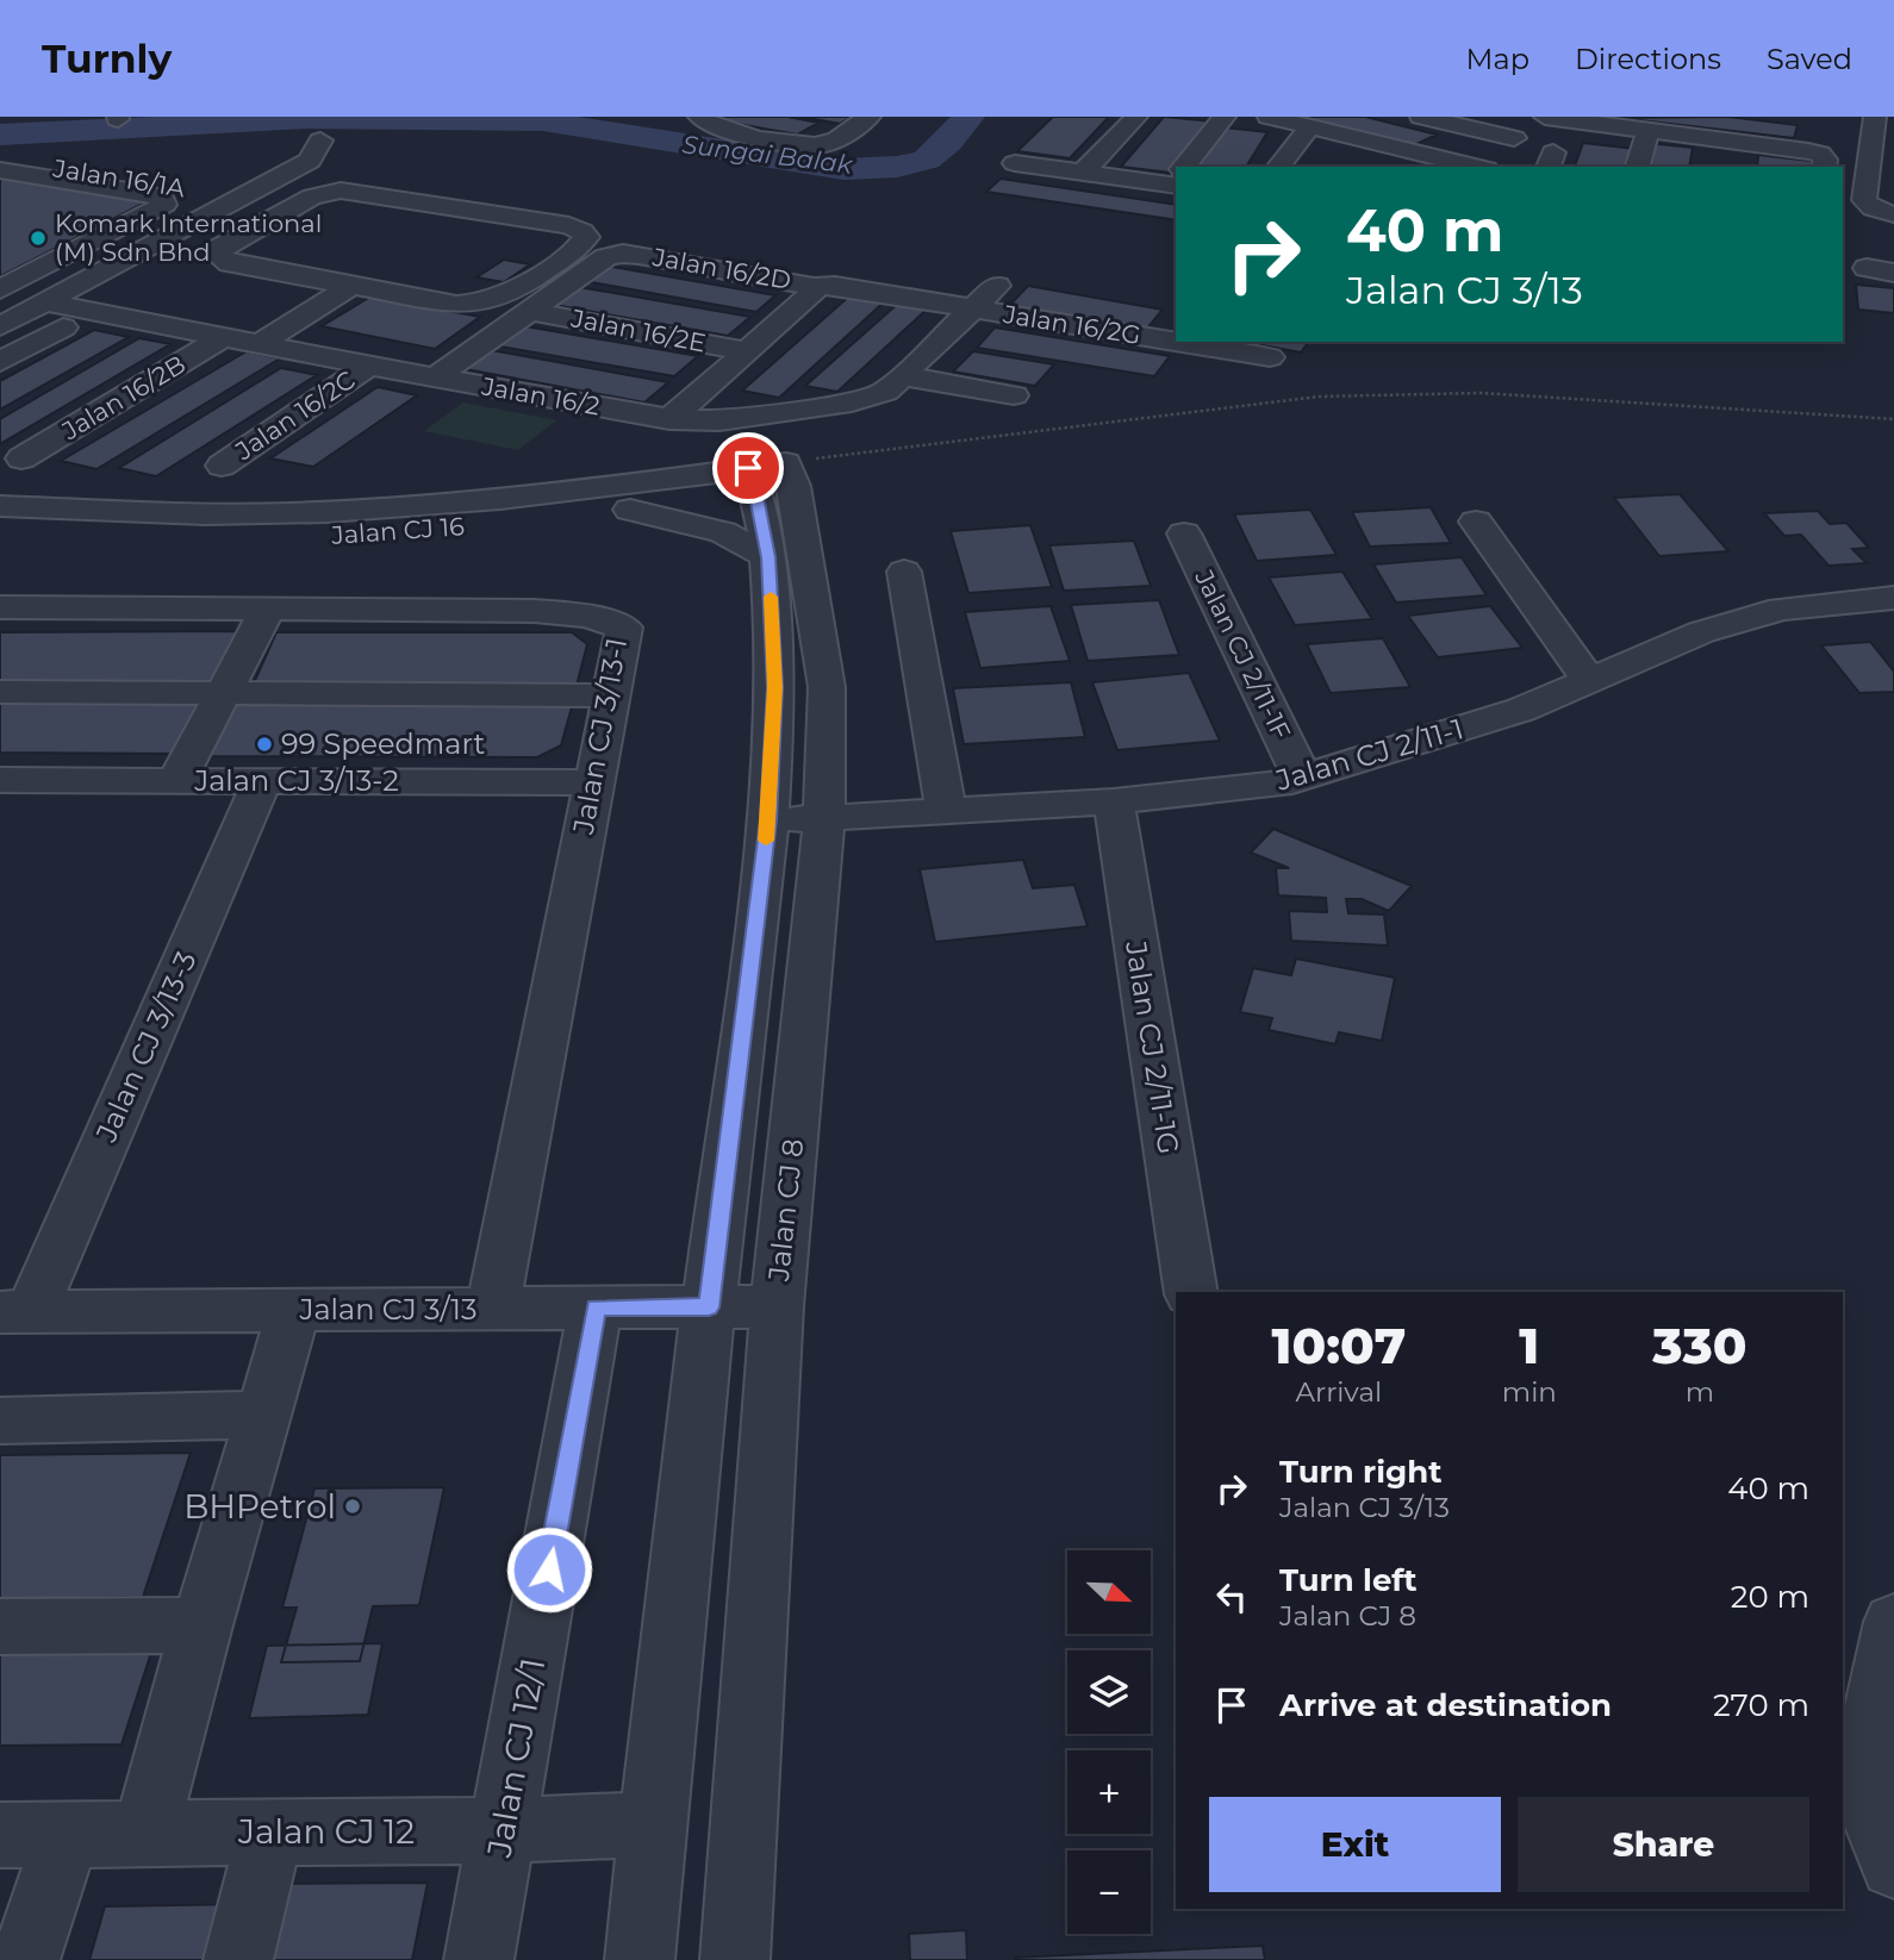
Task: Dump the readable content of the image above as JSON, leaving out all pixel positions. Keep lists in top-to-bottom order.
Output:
{
  "streets": {
    "street": [
      "Jalan 16/1A",
      "Jalan 16/2D",
      "Jalan 16/2G",
      "Jalan 16/2E",
      "Jalan 16/2",
      "Jalan 16/2B",
      "Jalan 16/2C",
      "Jalan CJ 16",
      "Jalan CJ 2/11-1F",
      "Jalan CJ 3/13-1",
      "Jalan CJ 2/11-1",
      "Jalan CJ 3/13-2",
      "Jalan CJ 3/13-3",
      "Jalan CJ 2/11-1G",
      "Jalan CJ 8",
      "Jalan CJ 3/13",
      "Jalan CJ 12/1",
      "Jalan CJ 12"
    ]
  },
  "crossings": [
    ["Jalan 16/2D", "Jalan 16/2G"],
    ["Jalan 16/2D", "Jalan 16/2E"],
    ["Jalan 16/2D", "Jalan 16/2"],
    ["Jalan 16/2G", "Jalan 16/2"],
    ["Jalan 16/2", "Jalan 16/2B"],
    ["Jalan 16/2", "Jalan 16/2C"],
    ["Jalan CJ 16", "Jalan CJ 8"],
    ["Jalan CJ 2/11-1F", "Jalan CJ 2/11-1"],
    ["Jalan CJ 3/13-1", "Jalan CJ 3/13-2"],
    ["Jalan CJ 3/13-1", "Jalan CJ 3/13"],
    ["Jalan CJ 2/11-1", "Jalan CJ 2/11-1G"],
    ["Jalan CJ 2/11-1", "Jalan CJ 8"],
    ["Jalan CJ 3/13-2", "Jalan CJ 3/13-3"],
    ["Jalan CJ 3/13-3", "Jalan CJ 3/13"],
    ["Jalan CJ 8", "Jalan CJ 3/13"],
    ["Jalan CJ 3/13", "Jalan CJ 12/1"],
    ["Jalan CJ 12/1", "Jalan CJ 12"]
  ],
  "water": ["Sungai Balak"],
  "places": ["Komark International (M) Sdn Bhd", "99 Speedmart", "BHPetrol"],
  "north": "bottom right",
  "page": {
    "header": "Turnly",
    "nav": ["Map", "Directions", "Saved"],
    "turn": ["40 m", "Jalan CJ 3/13"],
    "eta": [
      "10:07",
      "Arrival",
      "1",
      "min",
      "330",
      "m"
    ],
    "list": [
      {
        "name": "Turn right",
        "note": "Jalan CJ 3/13",
        "value": "40 m"
      },
      {
        "name": "Turn left",
        "note": "Jalan CJ 8",
        "value": "20 m"
      },
      {
        "name": "Arrive at destination",
        "value": "270 m"
      }
    ],
    "map_buttons": ["+", "−"],
    "buttons": ["Exit", "Share"]
  }
}
